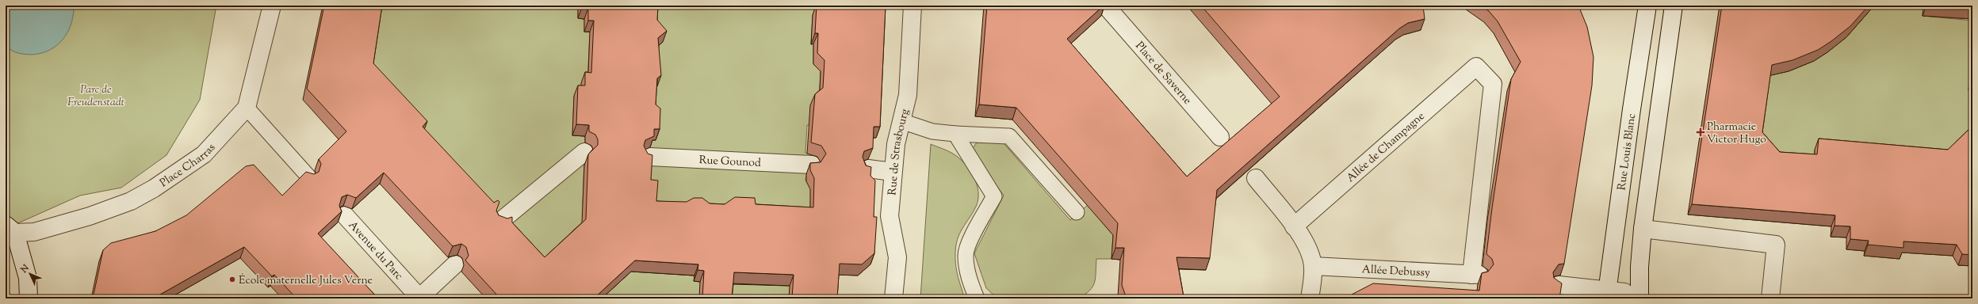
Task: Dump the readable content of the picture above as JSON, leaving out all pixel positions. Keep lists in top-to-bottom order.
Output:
{
  "streets": {
    "street": [
      "Place de Saverne",
      "Allée de Champagne",
      "Rue de Strasbourg",
      "Rue Louis Blanc",
      "Rue Gounod",
      "Place Charras",
      "Avenue du Parc",
      "Allée Debussy"
    ]
  },
  "crossings": [
    ["Allée de Champagne", "Allée Debussy"]
  ],
  "parks": ["Parc de Freudenstadt"],
  "places": {
    "health": ["Pharmacie Victor Hugo"],
    "other": ["École maternelle Jules Verne"]
  },
  "north": "top left"
}
